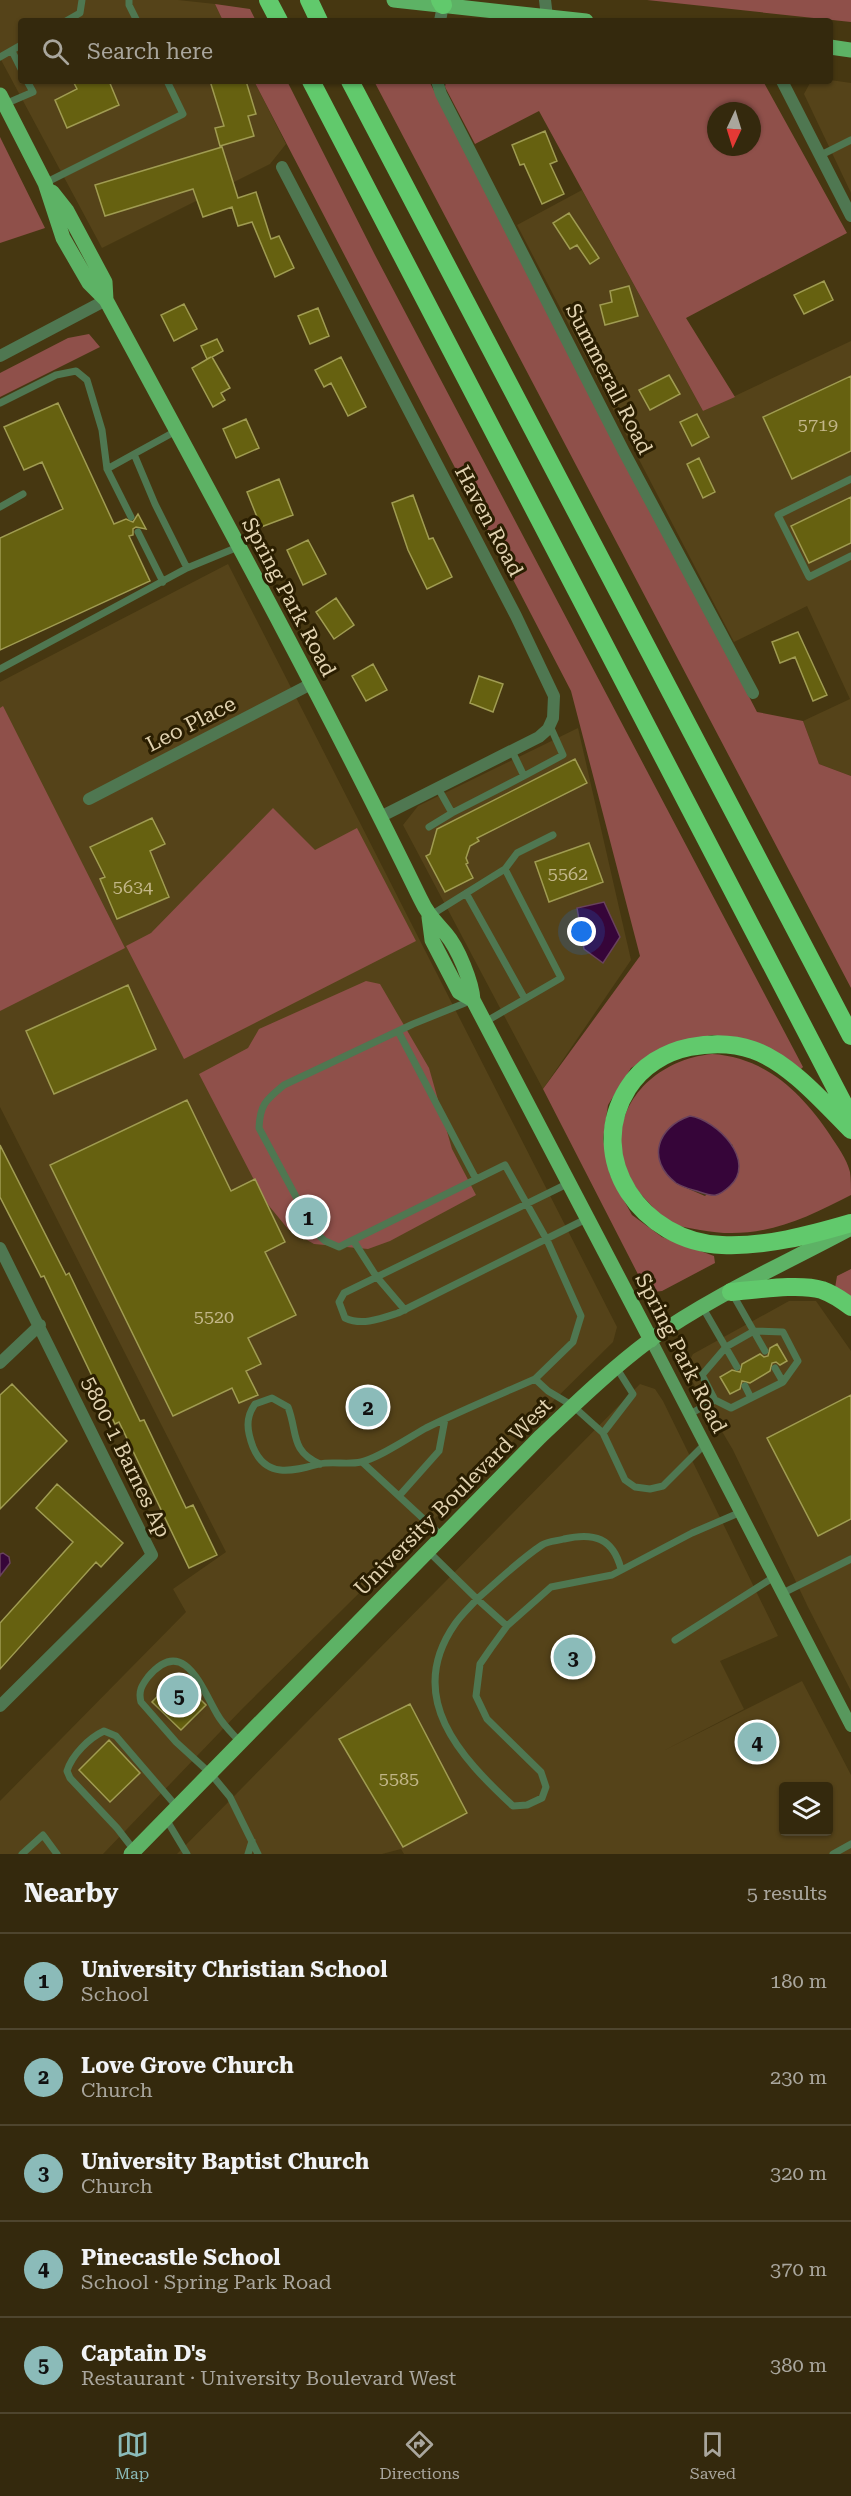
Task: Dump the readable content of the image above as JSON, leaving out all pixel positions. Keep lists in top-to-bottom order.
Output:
{
  "streets": {
    "main road": ["Spring Park Road", "University Boulevard West"],
    "street": [
      "Summerall Road",
      "Haven Road",
      "Leo Place",
      "5800-1 Barnes Ap"
    ]
  },
  "crossings": [
    ["Spring Park Road", "Leo Place"],
    ["Spring Park Road", "University Boulevard West"]
  ],
  "house_numbers": [
    "5719",
    "5562",
    "5634",
    "5520",
    "5585"
  ],
  "north": "bottom",
  "page": {
    "search": "Search here",
    "pins": [
      "1",
      "2",
      "3",
      "5",
      "4"
    ],
    "heading": ["Nearby", "5 results"],
    "list": [
      {
        "mark": "1",
        "name": "University Christian School",
        "note": "School",
        "value": "180 m"
      },
      {
        "mark": "2",
        "name": "Love Grove Church",
        "note": "Church",
        "value": "230 m"
      },
      {
        "mark": "3",
        "name": "University Baptist Church",
        "note": "Church",
        "value": "320 m"
      },
      {
        "mark": "4",
        "name": "Pinecastle School",
        "note": "School · Spring Park Road",
        "value": "370 m"
      },
      {
        "mark": "5",
        "name": "Captain D's",
        "note": "Restaurant · University Boulevard West",
        "value": "380 m"
      }
    ],
    "nav": ["Map", "Directions", "Saved"]
  }
}
